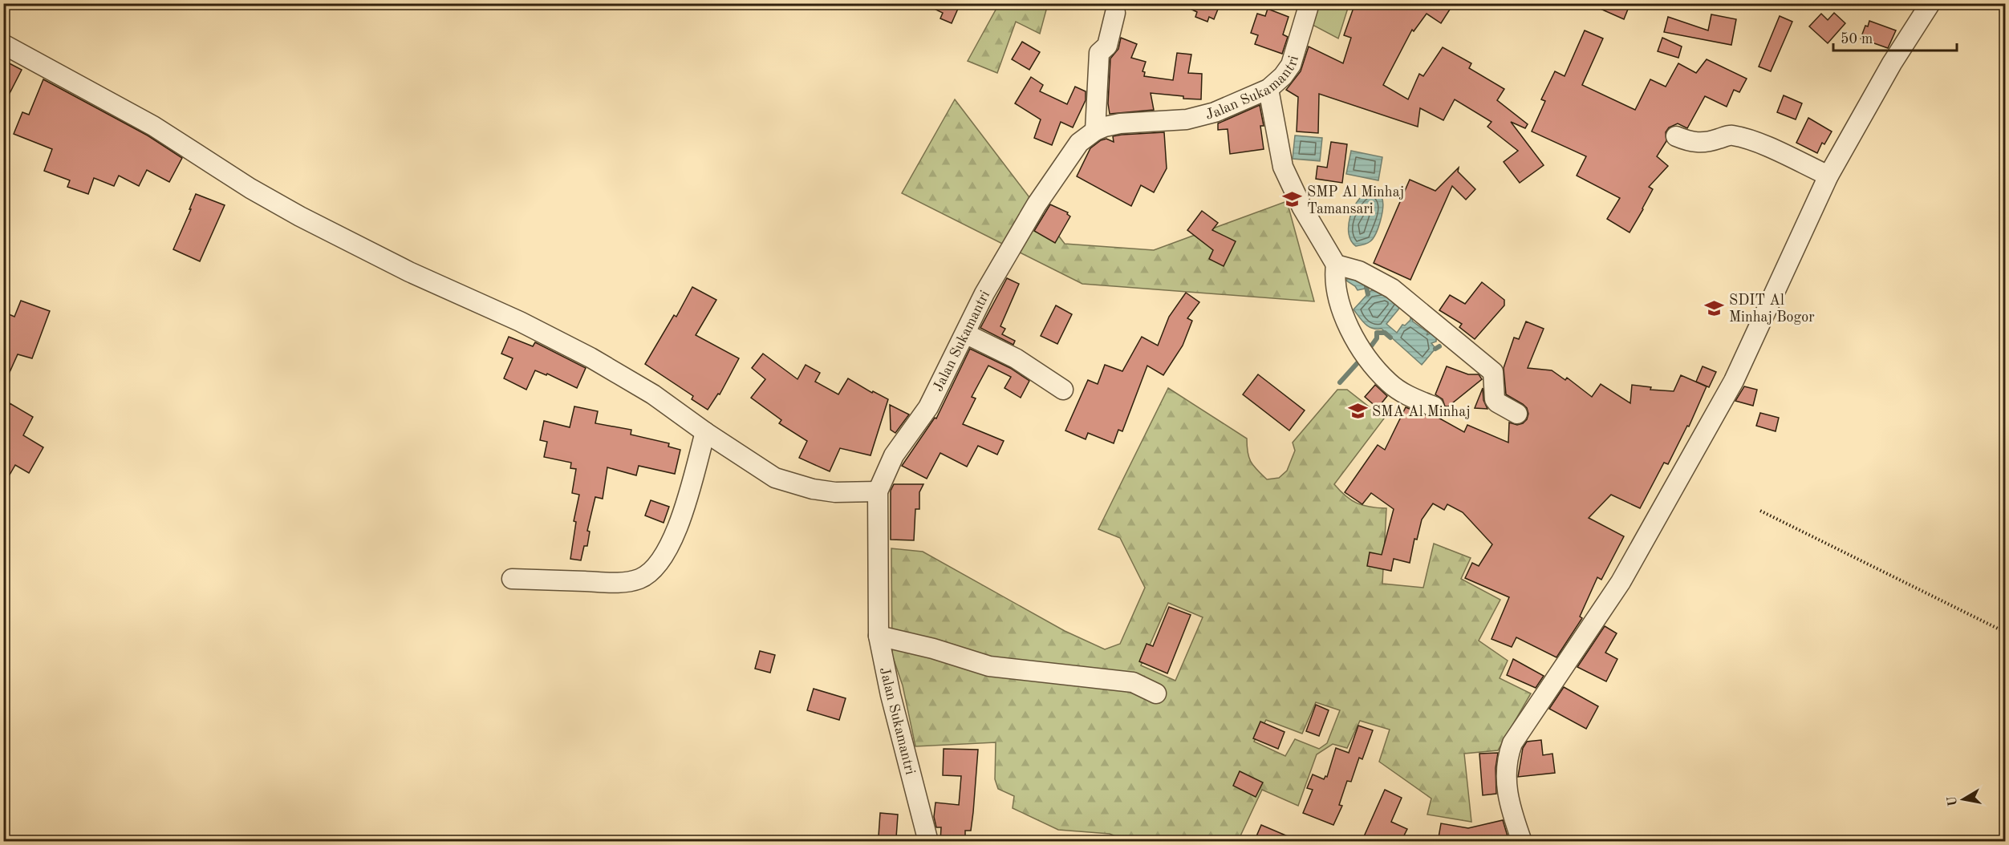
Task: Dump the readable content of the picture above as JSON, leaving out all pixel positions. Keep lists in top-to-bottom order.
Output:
{
  "streets": {
    "street": ["Jalan Sukamantri"]
  },
  "places": {
    "school or university": ["SMP Al Minhaj Tamansari", "SDIT Al Minhaj Bogor", "SMA Al Minhaj"]
  },
  "scale_bar": "50 m",
  "north": "left"
}
